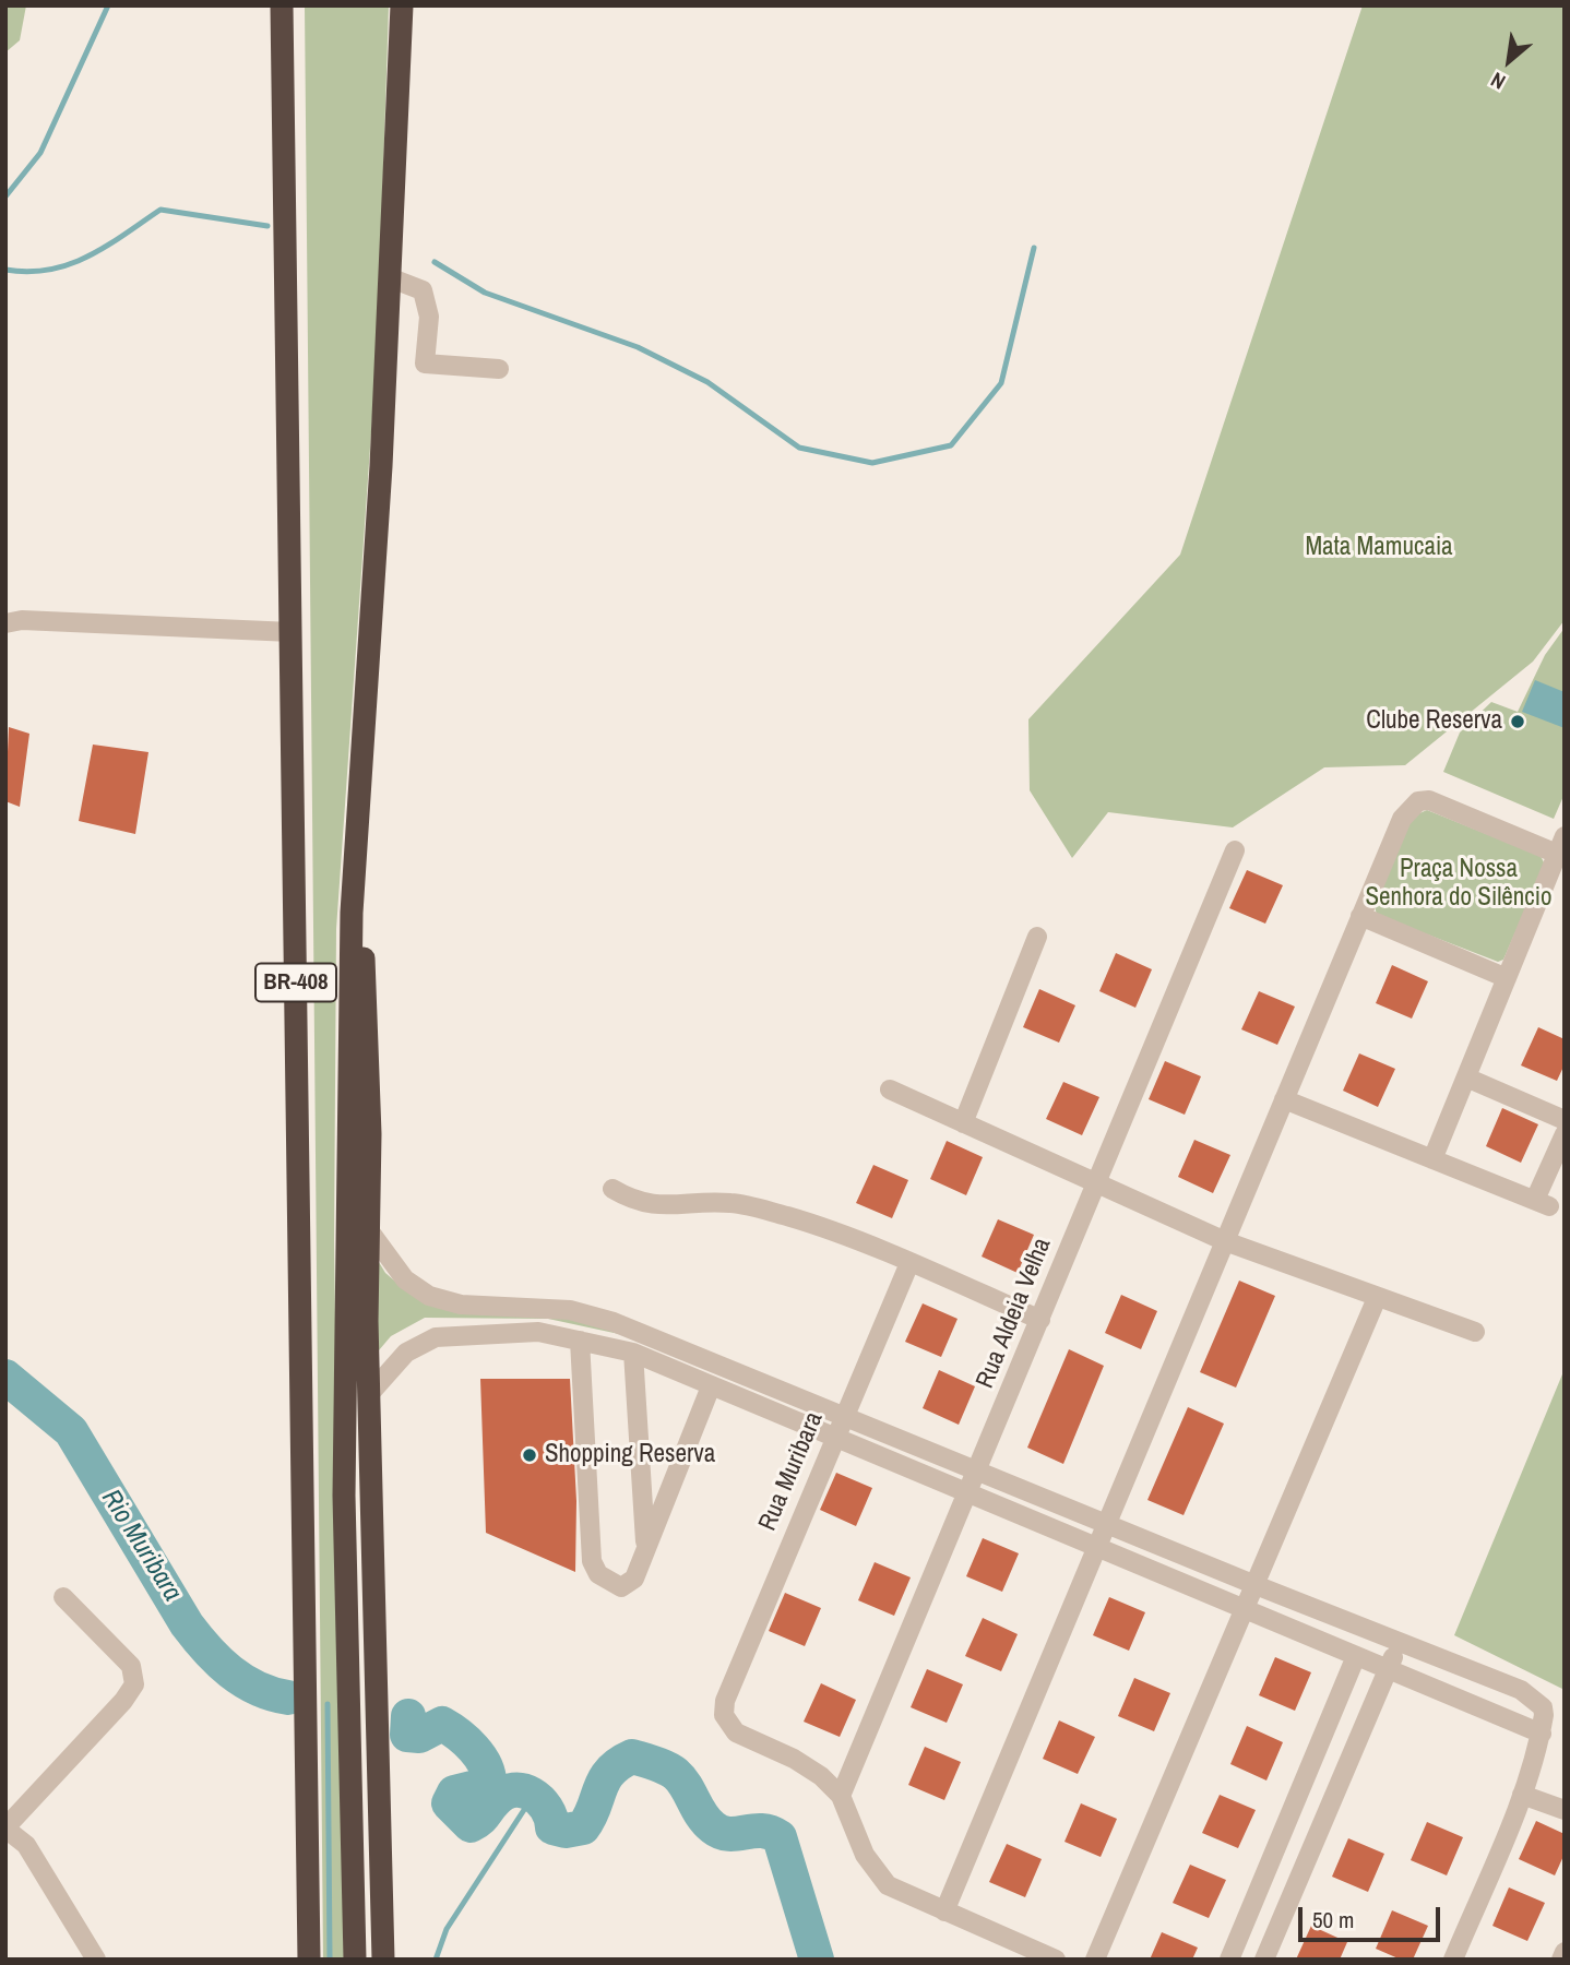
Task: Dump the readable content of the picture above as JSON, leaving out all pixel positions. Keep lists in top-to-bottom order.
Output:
{
  "streets": {
    "highway": ["BR-408"],
    "street": ["Rua Aldeia Velha", "Rua Muribara"]
  },
  "crossings": [
    ["Rua Aldeia Velha", "Rua Muribara"]
  ],
  "water": ["Rio Muribara"],
  "parks": ["Mata Mamucaia", "Praça Nossa Senhora do Silêncio"],
  "places": ["Clube Reserva", "Shopping Reserva"],
  "scale_bar": "50 m",
  "north": "bottom left"
}
